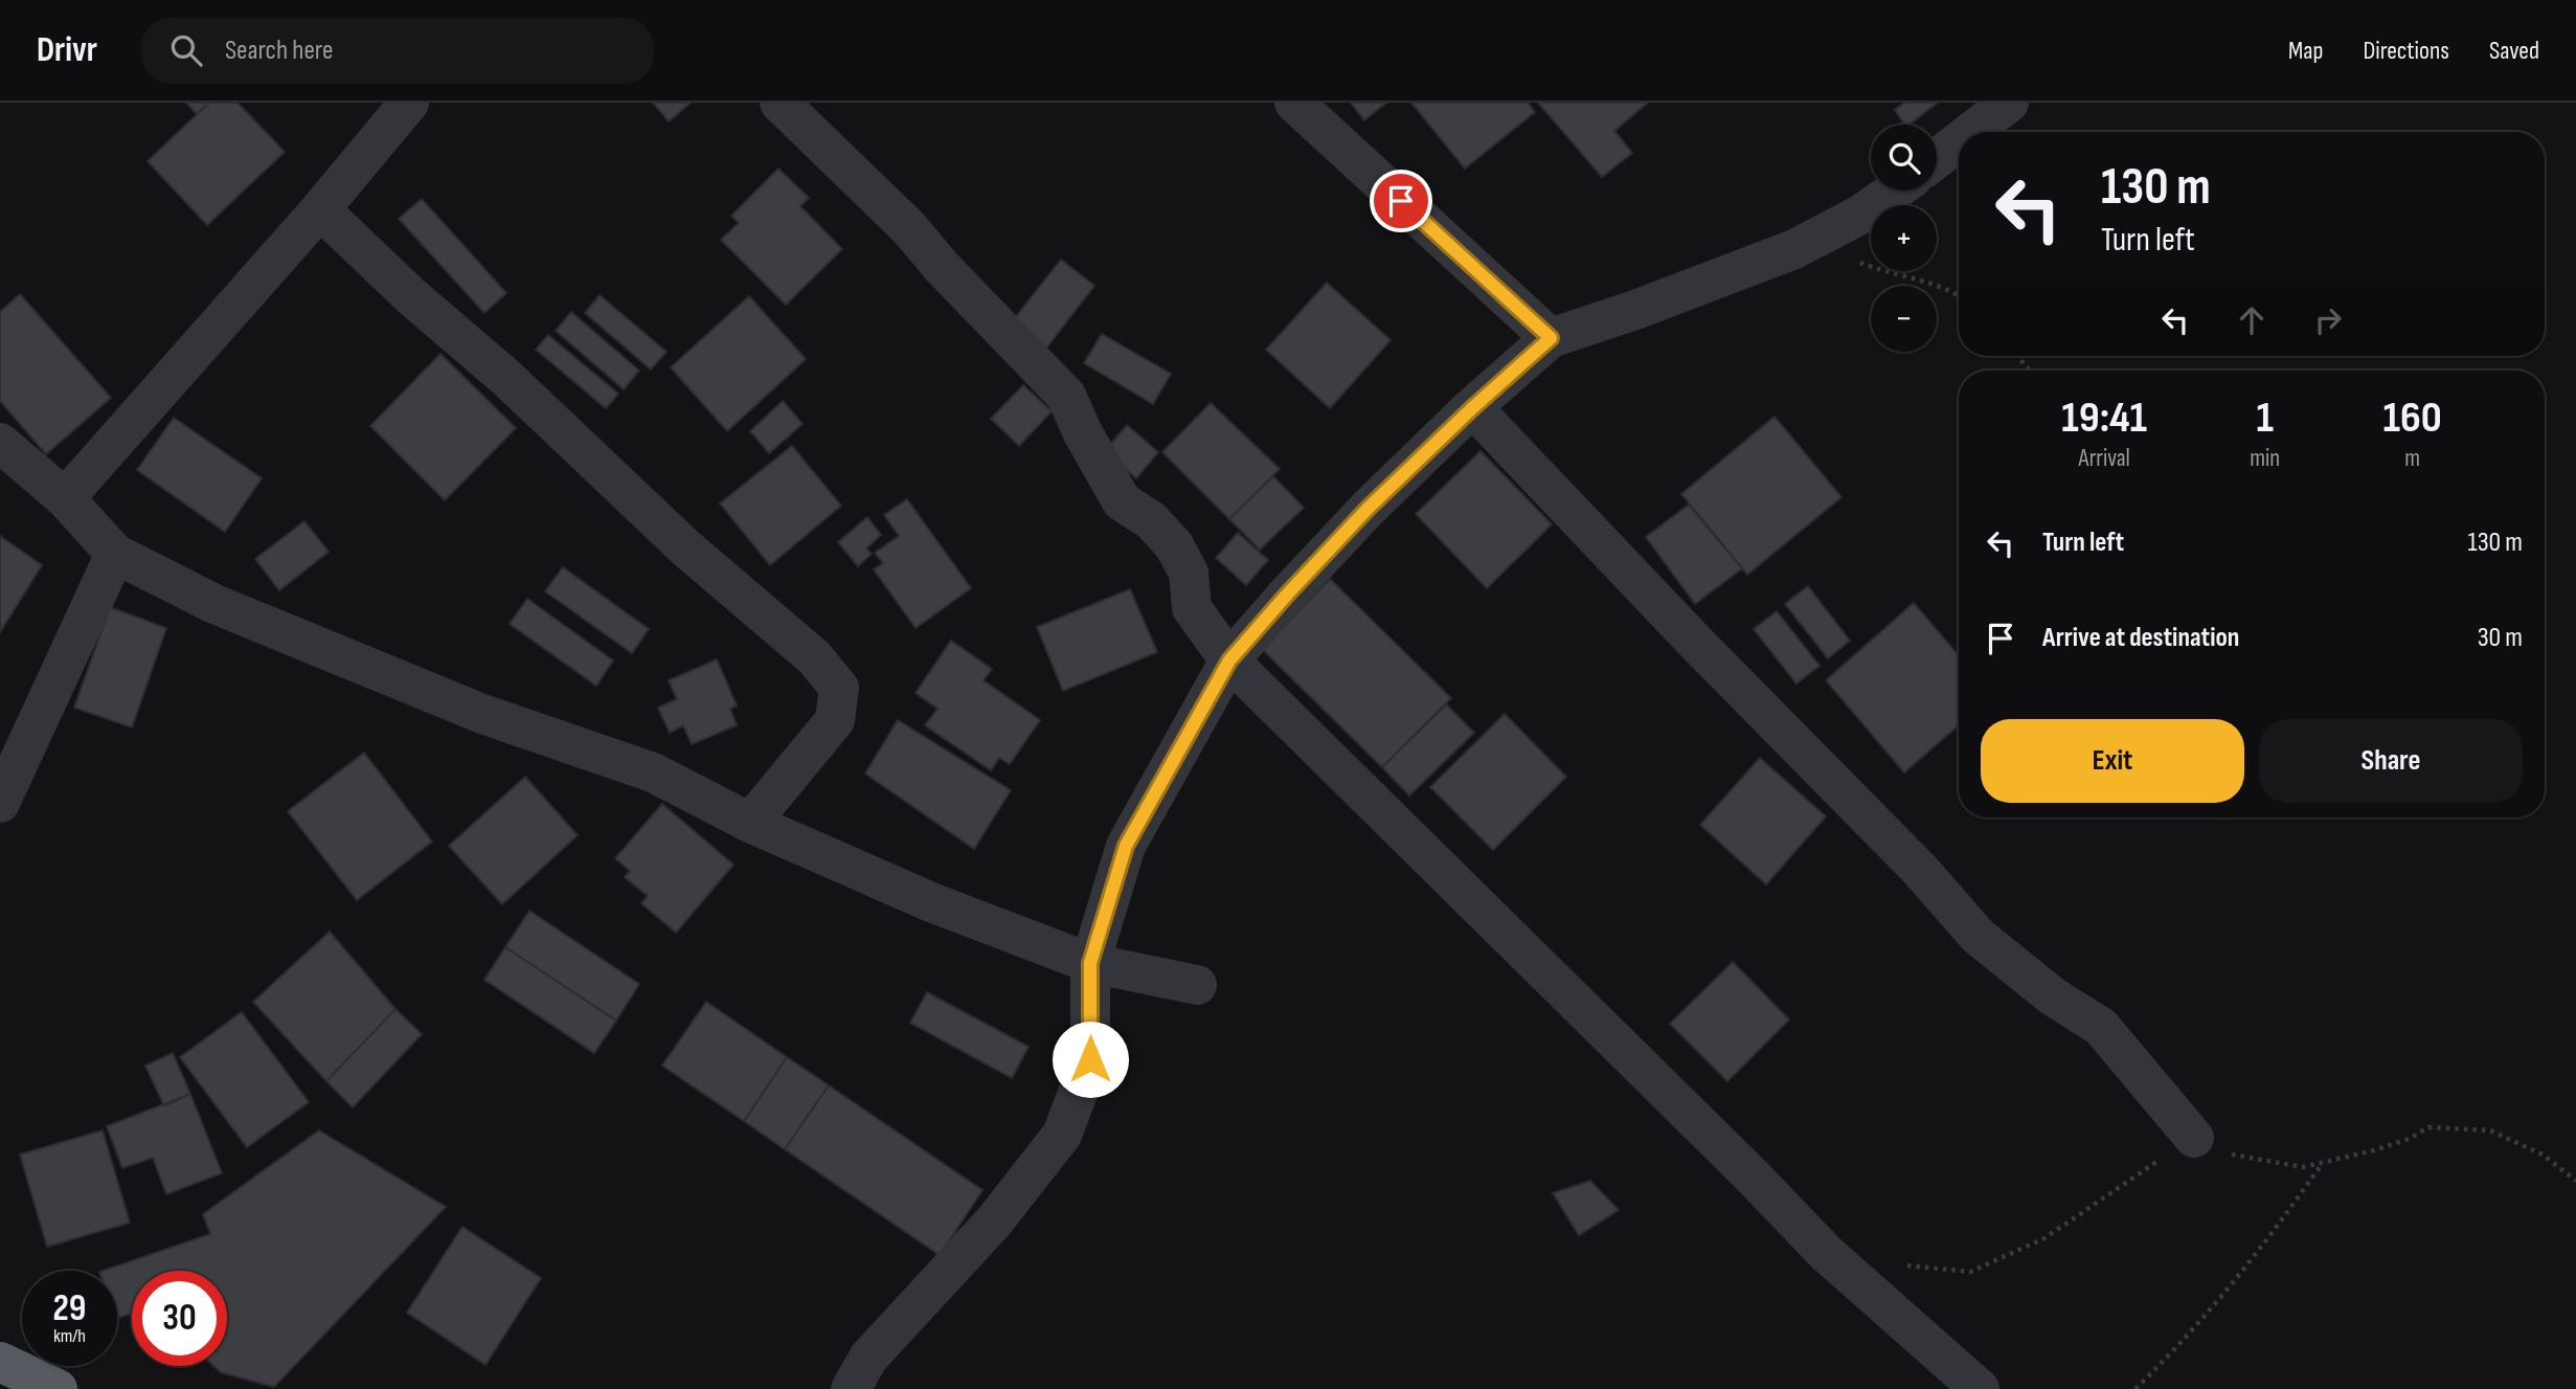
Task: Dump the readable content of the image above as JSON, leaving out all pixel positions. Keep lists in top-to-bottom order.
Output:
{
  "page": {
    "header": "Drivr",
    "search": "Search here",
    "nav": ["Map", "Directions", "Saved"],
    "map_buttons": ["+", "−"],
    "turn": ["130 m", "Turn left"],
    "eta": [
      "19:41",
      "Arrival",
      "1",
      "min",
      "160",
      "m"
    ],
    "list": [
      {
        "name": "Turn left",
        "value": "130 m"
      },
      {
        "name": "Arrive at destination",
        "value": "30 m"
      }
    ],
    "buttons": ["Exit", "Share"],
    "speed": "29 km/h",
    "limit": "30"
  }
}
